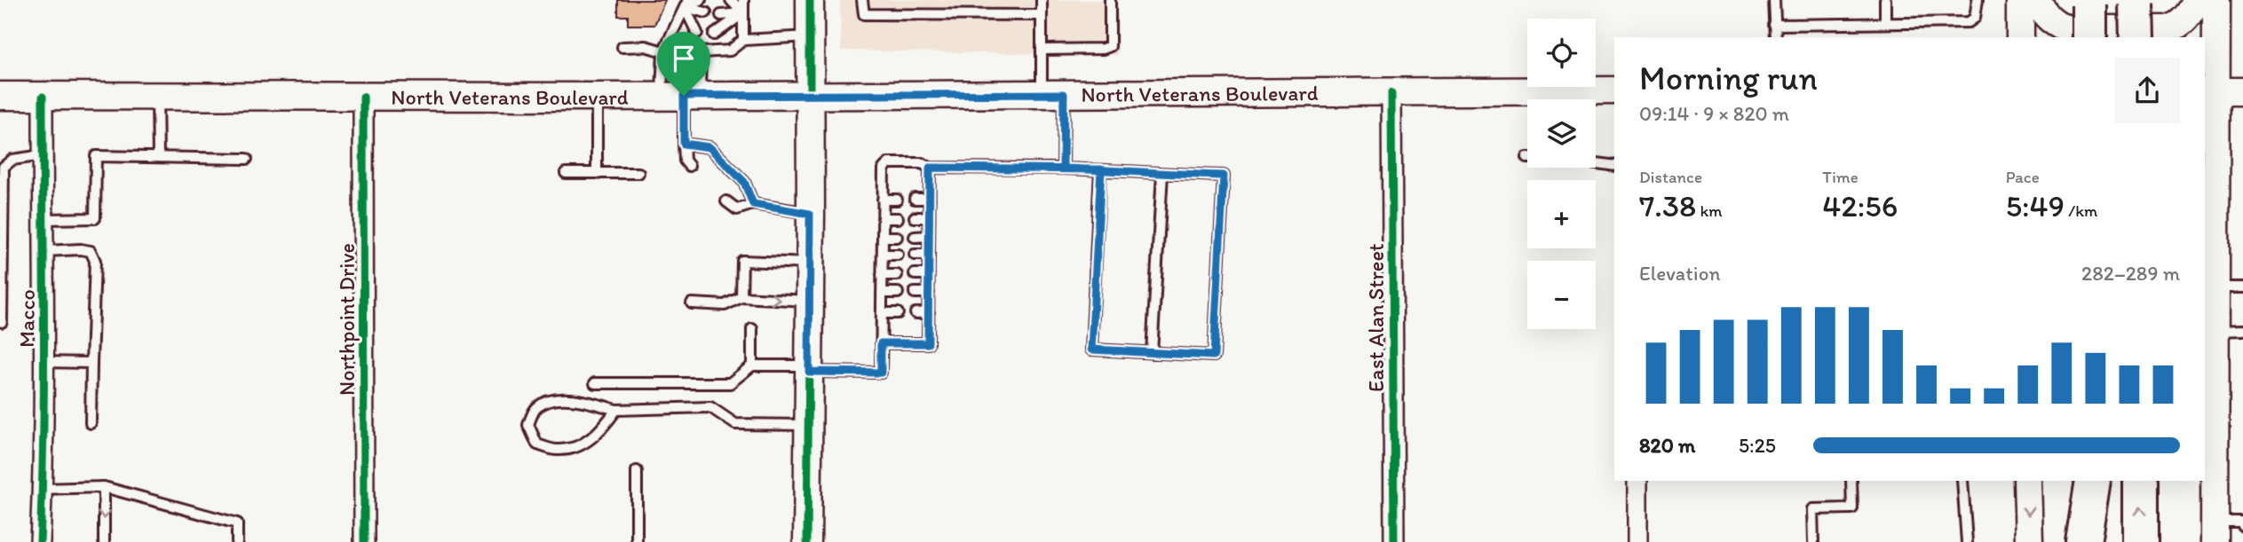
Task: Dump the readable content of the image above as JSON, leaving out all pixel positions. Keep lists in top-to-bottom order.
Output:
{
  "streets": {
    "main road": ["North Veterans Boulevard"],
    "street": ["East Alan Street", "Macco", "Northpoint Drive"]
  },
  "crossings": [
    ["North Veterans Boulevard", "East Alan Street"],
    ["North Veterans Boulevard", "Macco"],
    ["North Veterans Boulevard", "Northpoint Drive"]
  ],
  "page": {
    "map_buttons": ["+", "−"],
    "heading": ["Morning run", "09:14 · 9 × 820 m"],
    "stats": [
      ["Distance", "7.38 km"],
      ["Time", "42:56"],
      ["Pace", "5:49 /km"]
    ],
    "chart": ["Elevation", "282–289 m"],
    "list": [
      {
        "name": "820 m",
        "note": "5:25"
      }
    ]
  }
}
